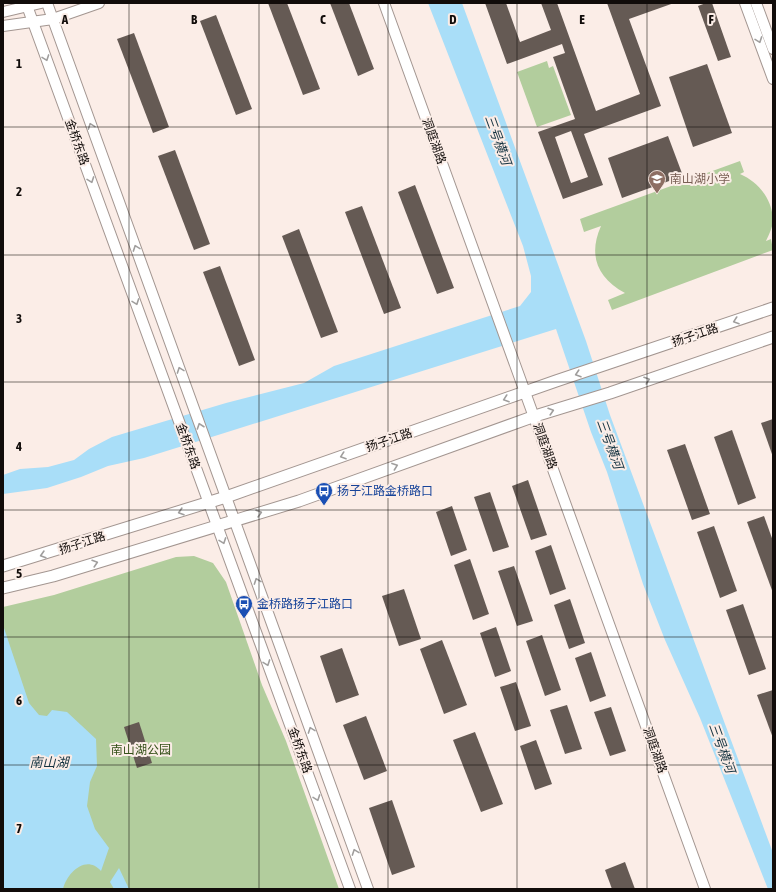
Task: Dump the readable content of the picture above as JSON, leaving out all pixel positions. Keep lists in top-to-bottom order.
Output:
{
  "streets": {
    "main road": ["扬子江路"],
    "street": ["洞庭湖路", "金桥东路"]
  },
  "crossings": [
    ["洞庭湖路", "扬子江路"],
    ["金桥东路", "扬子江路"]
  ],
  "water": ["三号横河", "南山湖"],
  "parks": ["南山湖公园"],
  "places": {
    "school or university": ["南山湖小学"],
    "bus stop": ["扬子江路金桥路口", "金桥路扬子江路口"]
  },
  "grid": {
    "columns": [
      "A",
      "B",
      "C",
      "D",
      "E",
      "F"
    ],
    "rows": [
      "1",
      "2",
      "3",
      "4",
      "5",
      "6",
      "7"
    ]
  }
}
